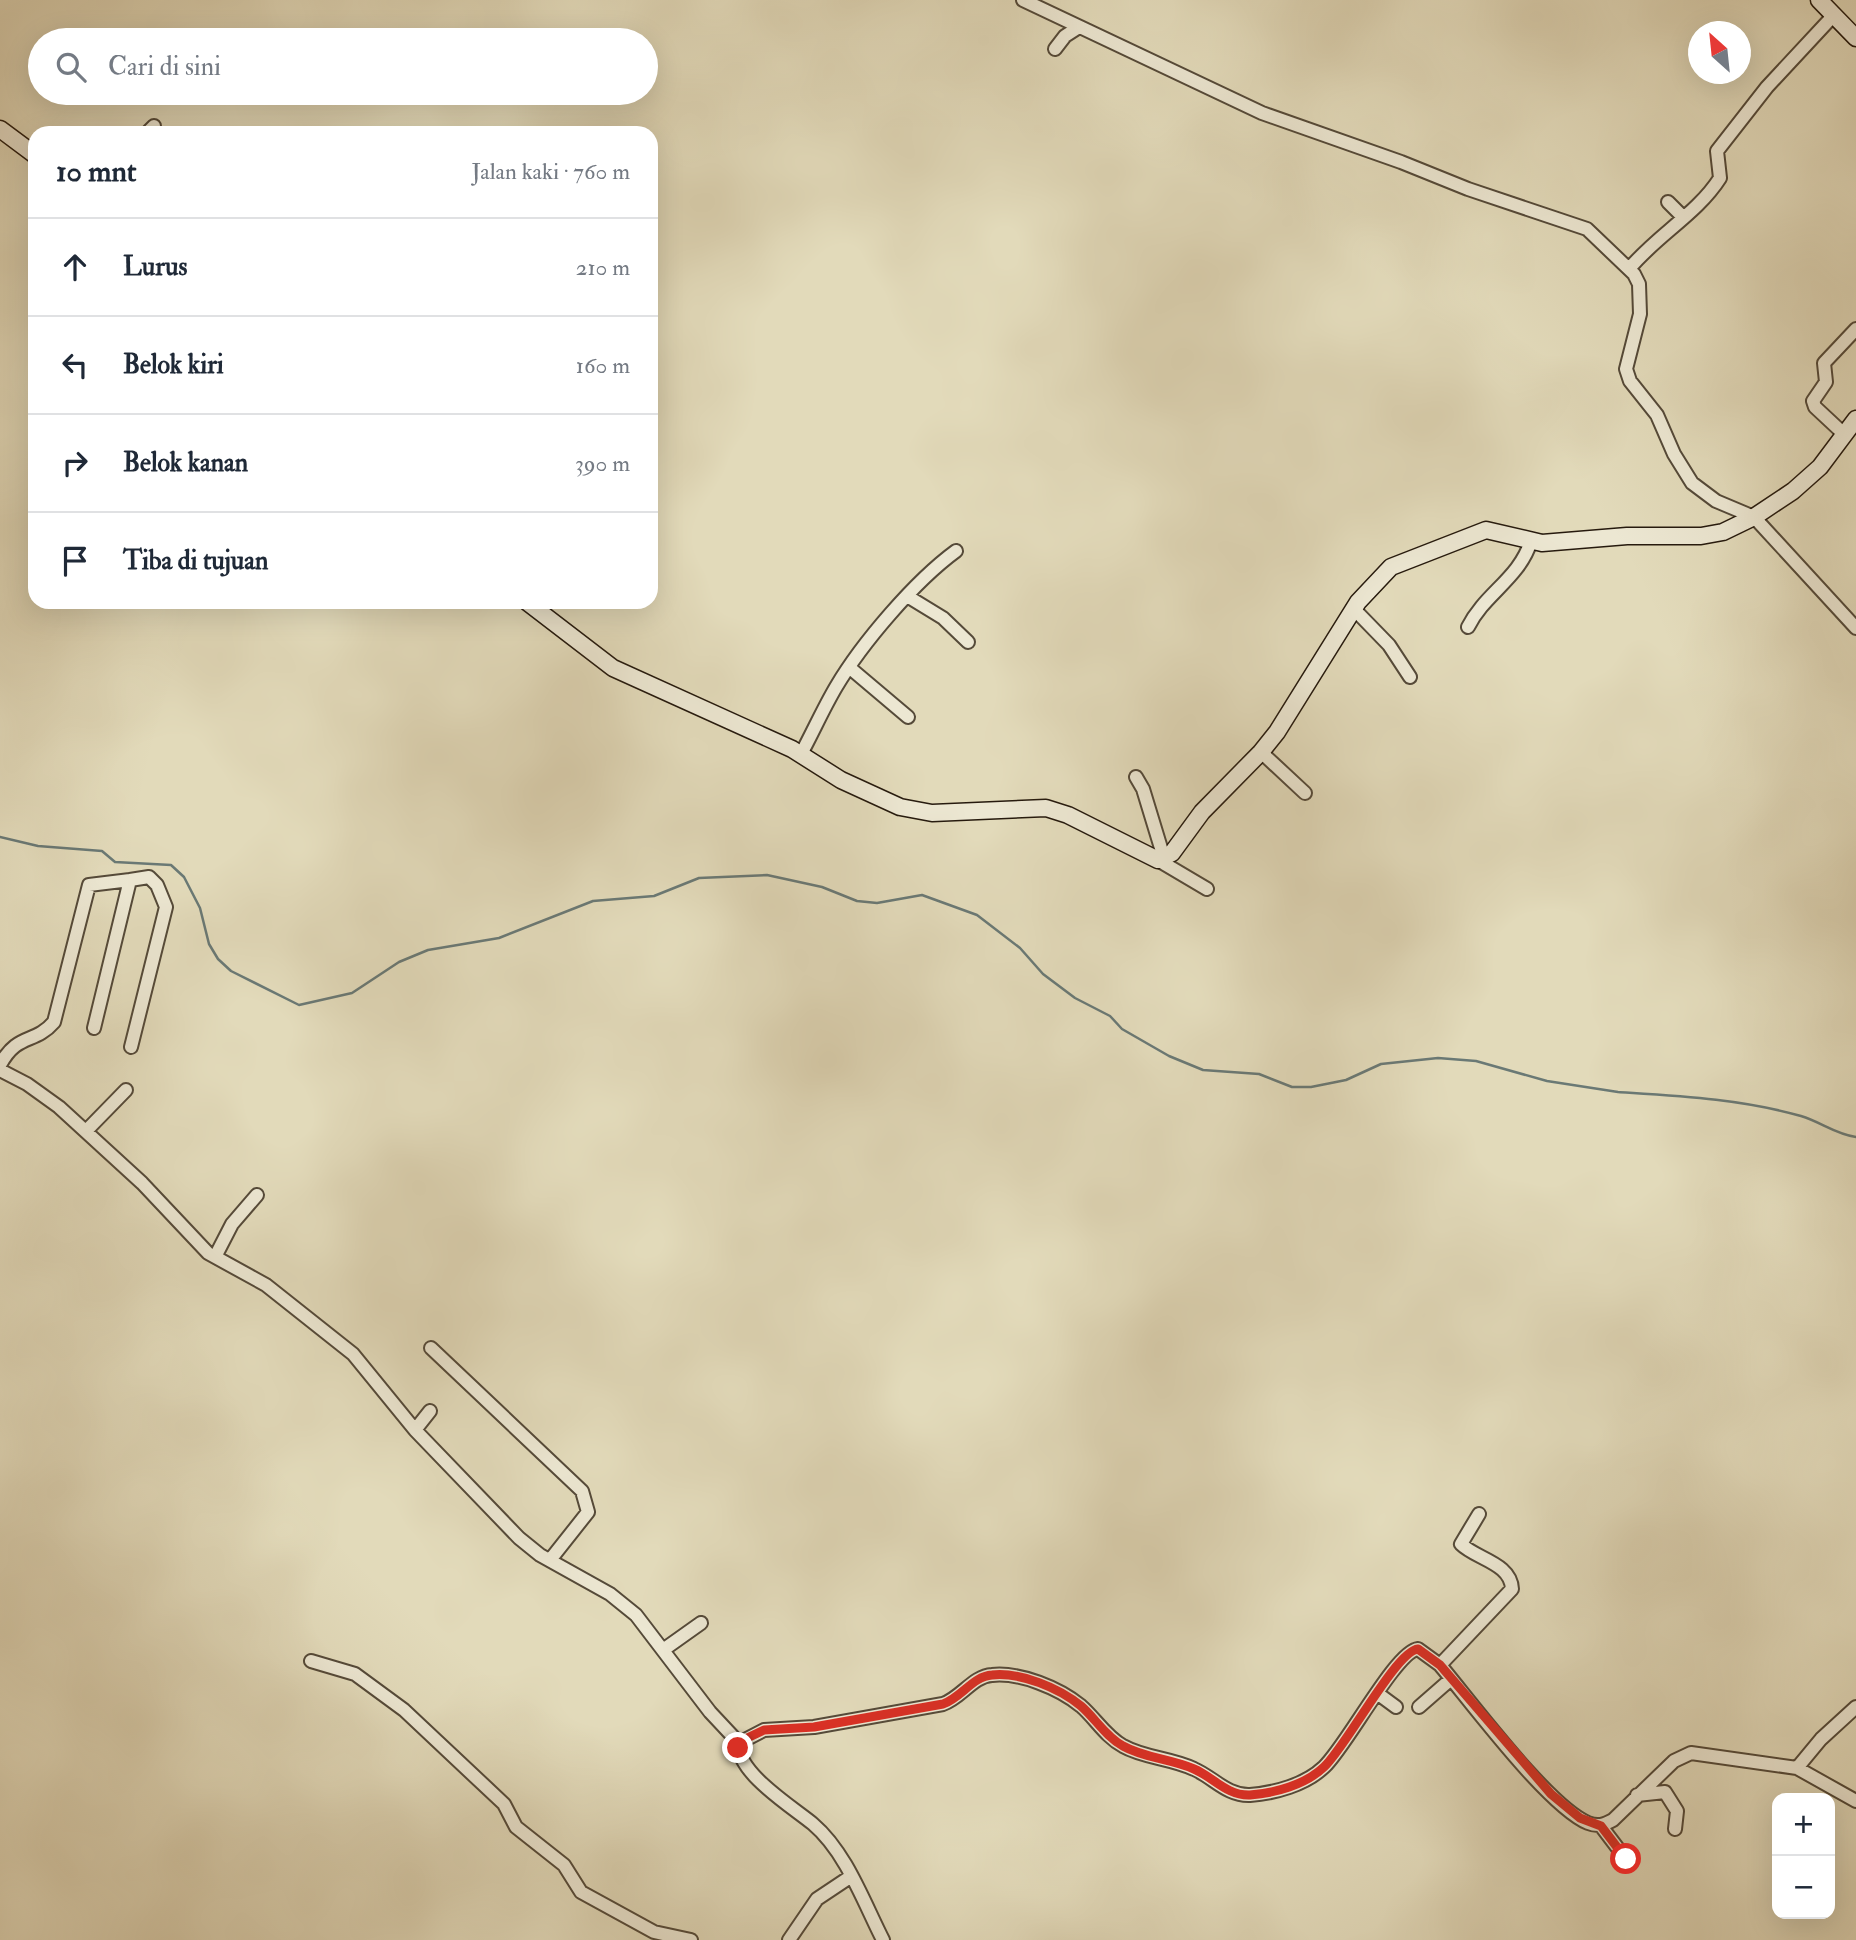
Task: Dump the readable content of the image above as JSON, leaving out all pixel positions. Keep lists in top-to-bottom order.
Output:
{
  "north": "top left",
  "page": {
    "search": "Cari di sini",
    "heading": ["10 mnt", "Jalan kaki · 760 m"],
    "list": [
      ["Lurus", "210 m"],
      ["Belok kiri", "160 m"],
      ["Belok kanan", "390 m"],
      "Tiba di tujuan"
    ],
    "map_buttons": ["+", "−"]
  }
}
